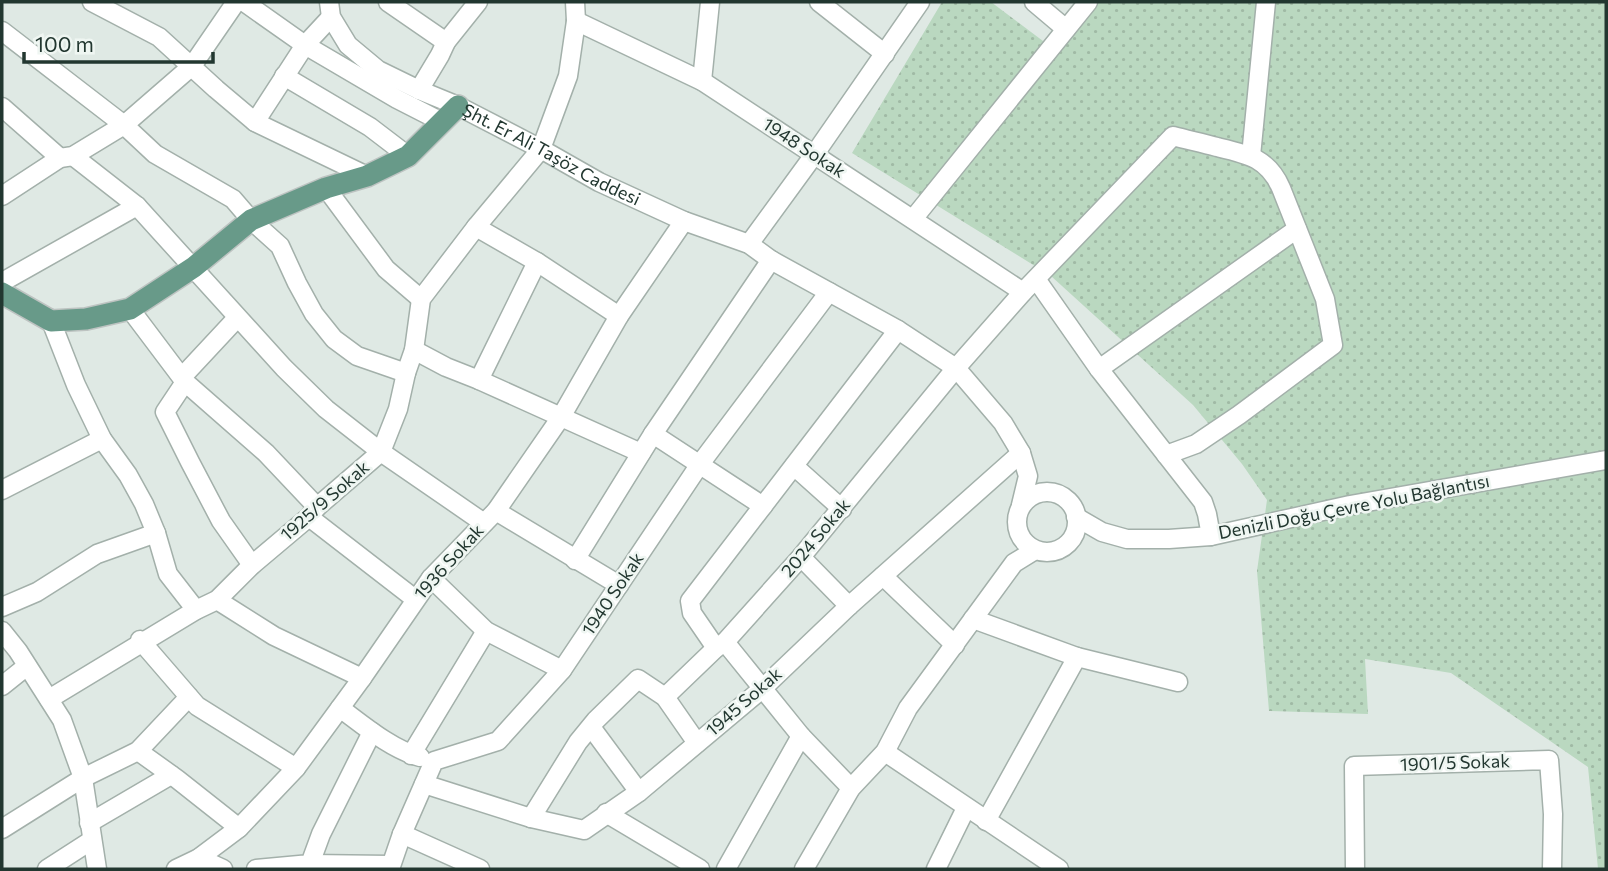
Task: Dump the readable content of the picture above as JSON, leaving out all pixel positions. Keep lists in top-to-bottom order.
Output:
{
  "streets": {
    "main road": ["Şht. Er Ali Taşöz Caddesi"],
    "street": [
      "1948 Sokak",
      "1925/9 Sokak",
      "Denizli Doğu Çevre Yolu Bağlantısı",
      "2024 Sokak",
      "1936 Sokak",
      "1940 Sokak",
      "1945 Sokak",
      "1901/5 Sokak"
    ]
  },
  "crossings": [
    ["1948 Sokak", "1925/9 Sokak"],
    ["1948 Sokak", "2024 Sokak"],
    ["Şht. Er Ali Taşöz Caddesi", "1925/9 Sokak"],
    ["Şht. Er Ali Taşöz Caddesi", "2024 Sokak"],
    ["Şht. Er Ali Taşöz Caddesi", "1936 Sokak"],
    ["Şht. Er Ali Taşöz Caddesi", "1940 Sokak"],
    ["Şht. Er Ali Taşöz Caddesi", "1945 Sokak"]
  ],
  "scale_bar": "100 m"
}
